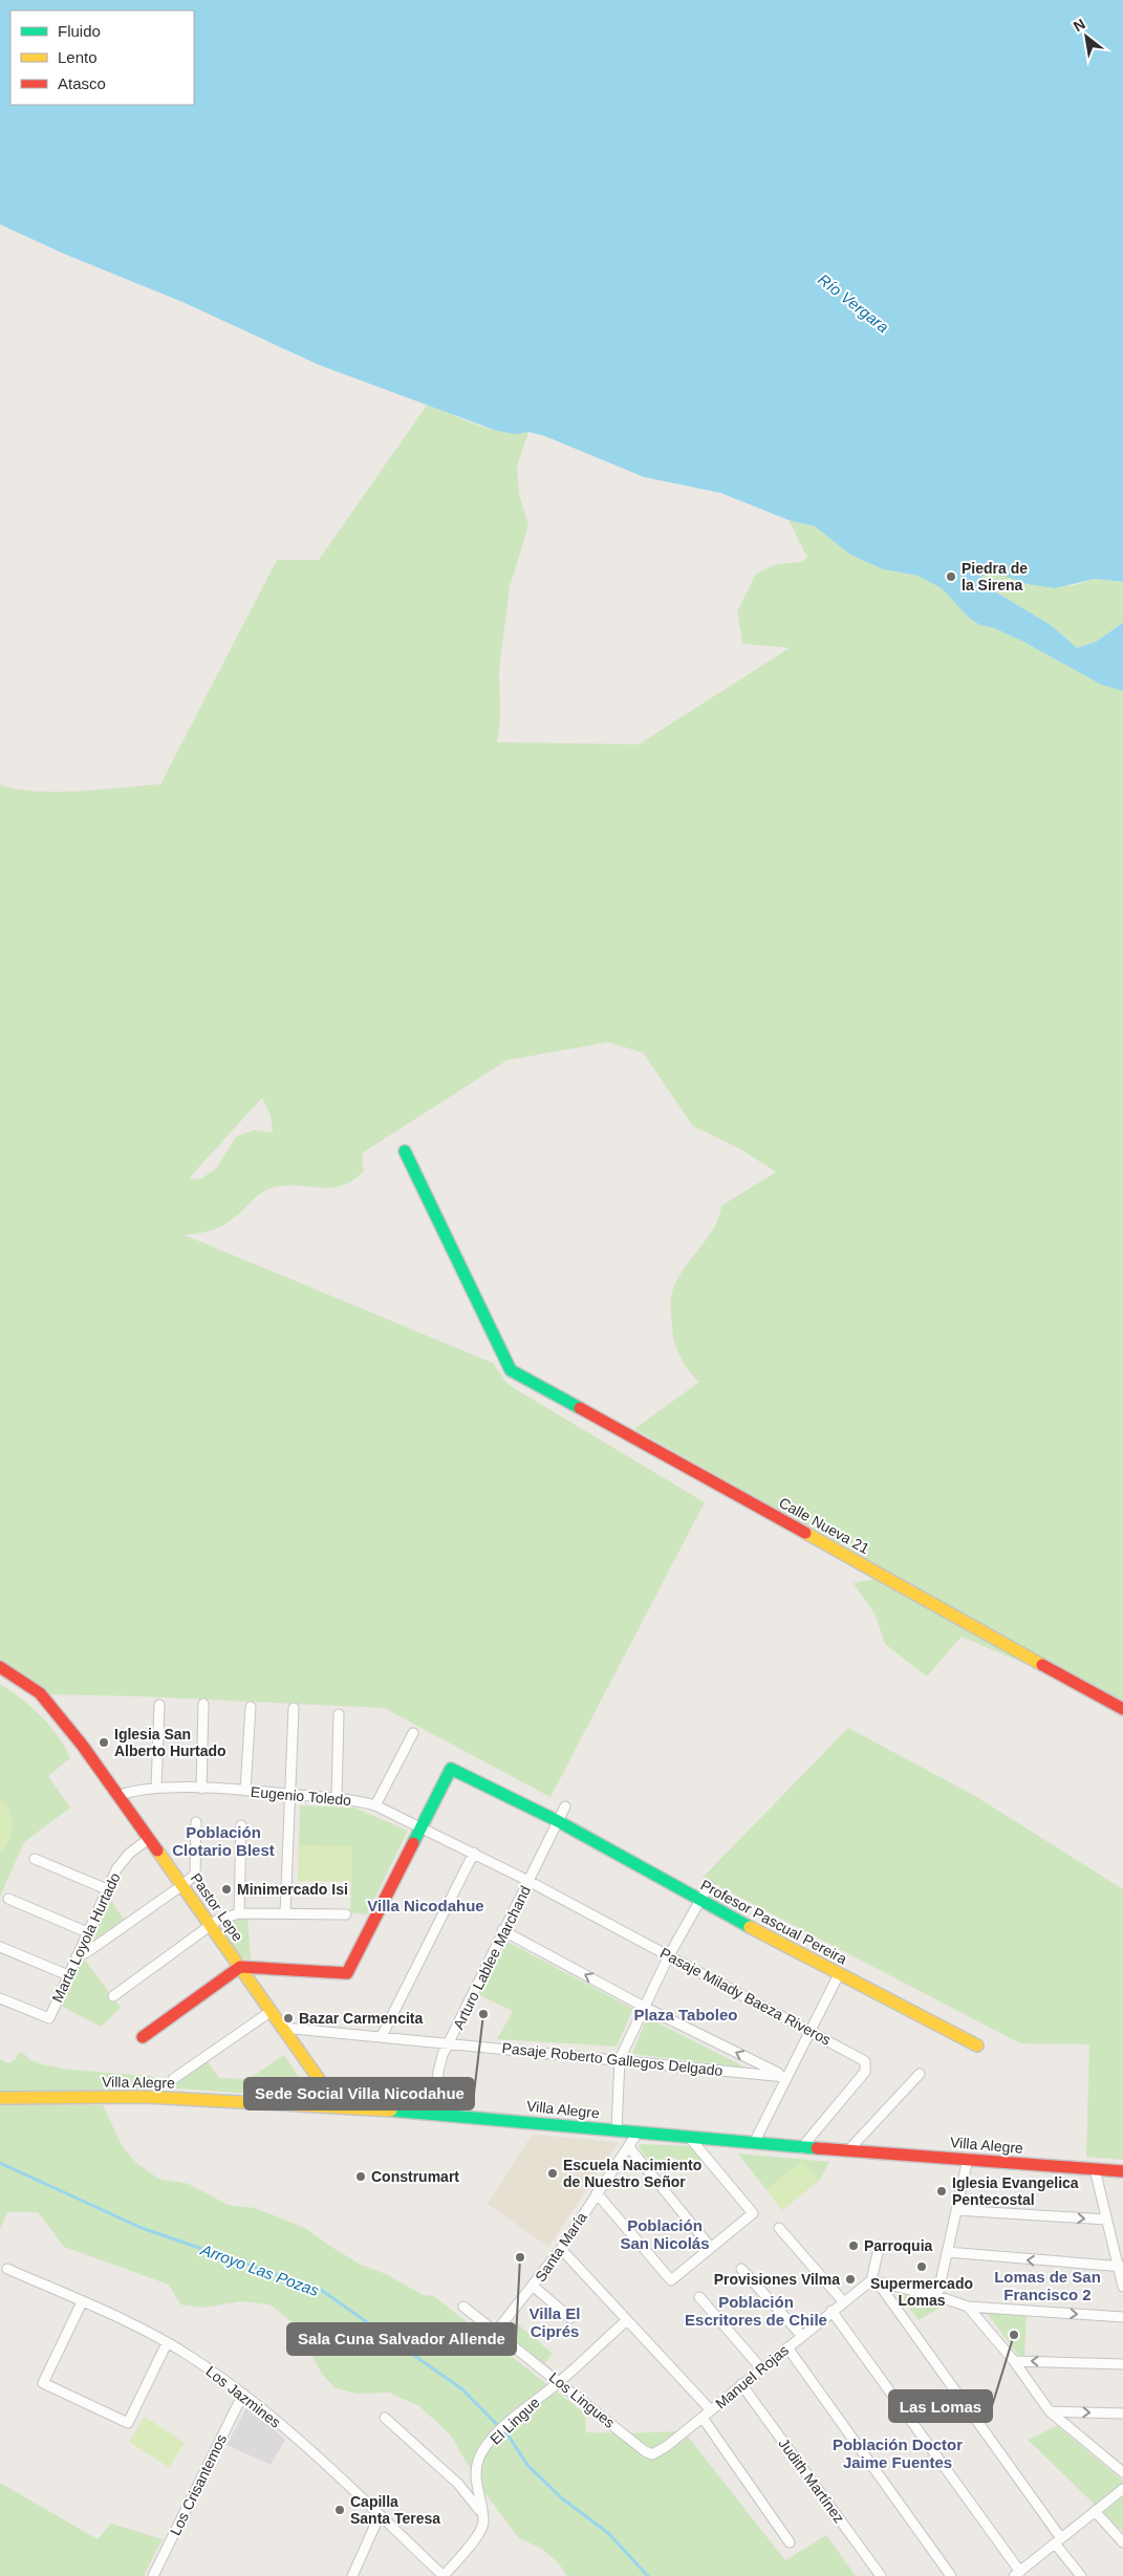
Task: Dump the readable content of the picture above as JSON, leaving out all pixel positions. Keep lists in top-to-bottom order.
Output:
{
  "streets": {
    "street": [
      "Calle Nueva 21",
      "Eugenio Toledo",
      "Pastor Lepe",
      "Profesor Pascual Pereira",
      "Marta Loyola Hurtado",
      "Arturo Lablee Marchand",
      "Pasaje Milady Baeza Riveros",
      "Pasaje Roberto Gallegos Delgado",
      "Villa Alegre",
      "Santa María",
      "Manuel Rojas",
      "Los Jazmines",
      "Los Lingues",
      "El Lingue",
      "Judith Martínez",
      "Los Crisantemos"
    ]
  },
  "crossings": [
    ["Eugenio Toledo", "Pastor Lepe"],
    ["Eugenio Toledo", "Profesor Pascual Pereira"],
    ["Eugenio Toledo", "Arturo Lablee Marchand"],
    ["Eugenio Toledo", "Pasaje Milady Baeza Riveros"],
    ["Pastor Lepe", "Marta Loyola Hurtado"],
    ["Pastor Lepe", "Pasaje Roberto Gallegos Delgado"],
    ["Pastor Lepe", "Villa Alegre"],
    ["Profesor Pascual Pereira", "Arturo Lablee Marchand"],
    ["Arturo Lablee Marchand", "Pasaje Milady Baeza Riveros"],
    ["Arturo Lablee Marchand", "Pasaje Roberto Gallegos Delgado"],
    ["Arturo Lablee Marchand", "Villa Alegre"],
    ["Pasaje Milady Baeza Riveros", "Villa Alegre"],
    ["Villa Alegre", "Santa María"],
    ["Santa María", "Los Lingues"],
    ["Manuel Rojas", "Los Lingues"],
    ["Manuel Rojas", "Judith Martínez"],
    ["Los Jazmines", "El Lingue"],
    ["Los Jazmines", "Los Crisantemos"],
    ["Los Lingues", "El Lingue"]
  ],
  "districts": [
    "Población Clotario Blest",
    "Villa Nicodahue",
    "Plaza Taboleo",
    "Población San Nicolás",
    "Lomas de San Francisco 2",
    "Población Escritores de Chile",
    "Villa El Ciprés",
    "Población Doctor Jaime Fuentes"
  ],
  "water": ["Río Vergara", "Arroyo Las Pozas"],
  "places": [
    "Piedra de la Sirena",
    "Iglesia San Alberto Hurtado",
    "Minimercado Isi",
    "Sede Social Villa Nicodahue",
    "Bazar Carmencita",
    "Escuela Nacimiento de Nuestro Señor",
    "Construmart",
    "Iglesia Evangelica Pentecostal",
    "Parroquia",
    "Sala Cuna Salvador Allende",
    "Supermercado Lomas",
    "Provisiones Vilma",
    "Las Lomas",
    "Capilla Santa Teresa"
  ],
  "legend": ["Fluido", "Lento", "Atasco"],
  "north": "top left"
}
